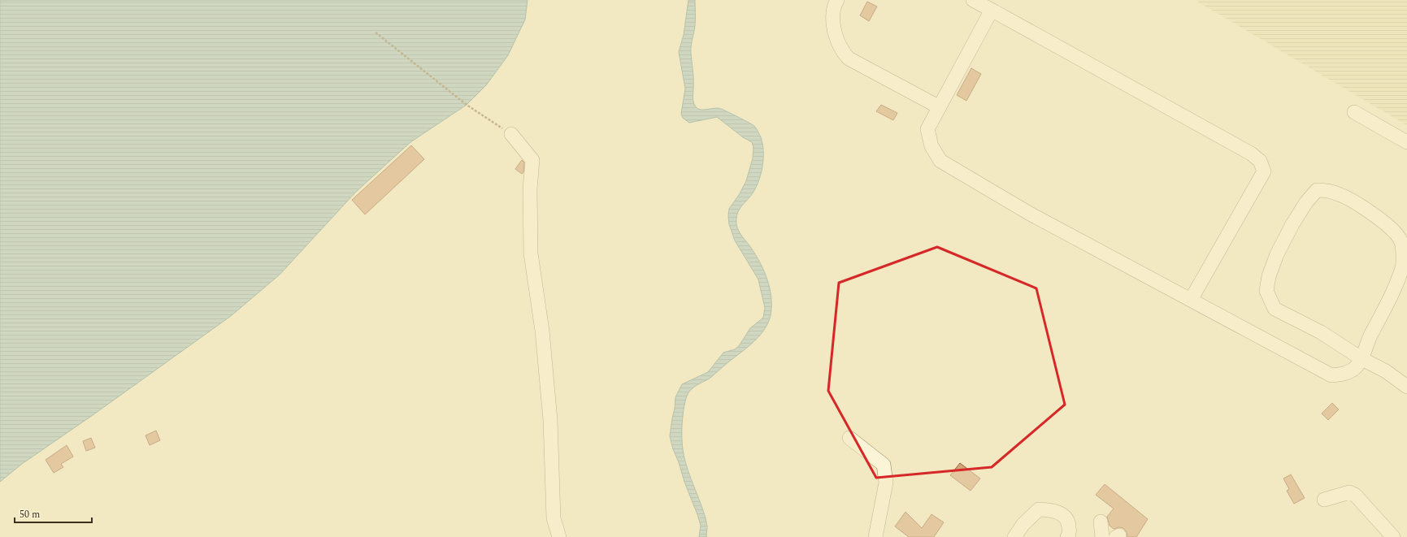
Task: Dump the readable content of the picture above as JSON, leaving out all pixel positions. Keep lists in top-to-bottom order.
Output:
{
  "scale_bar": "50 m"
}
